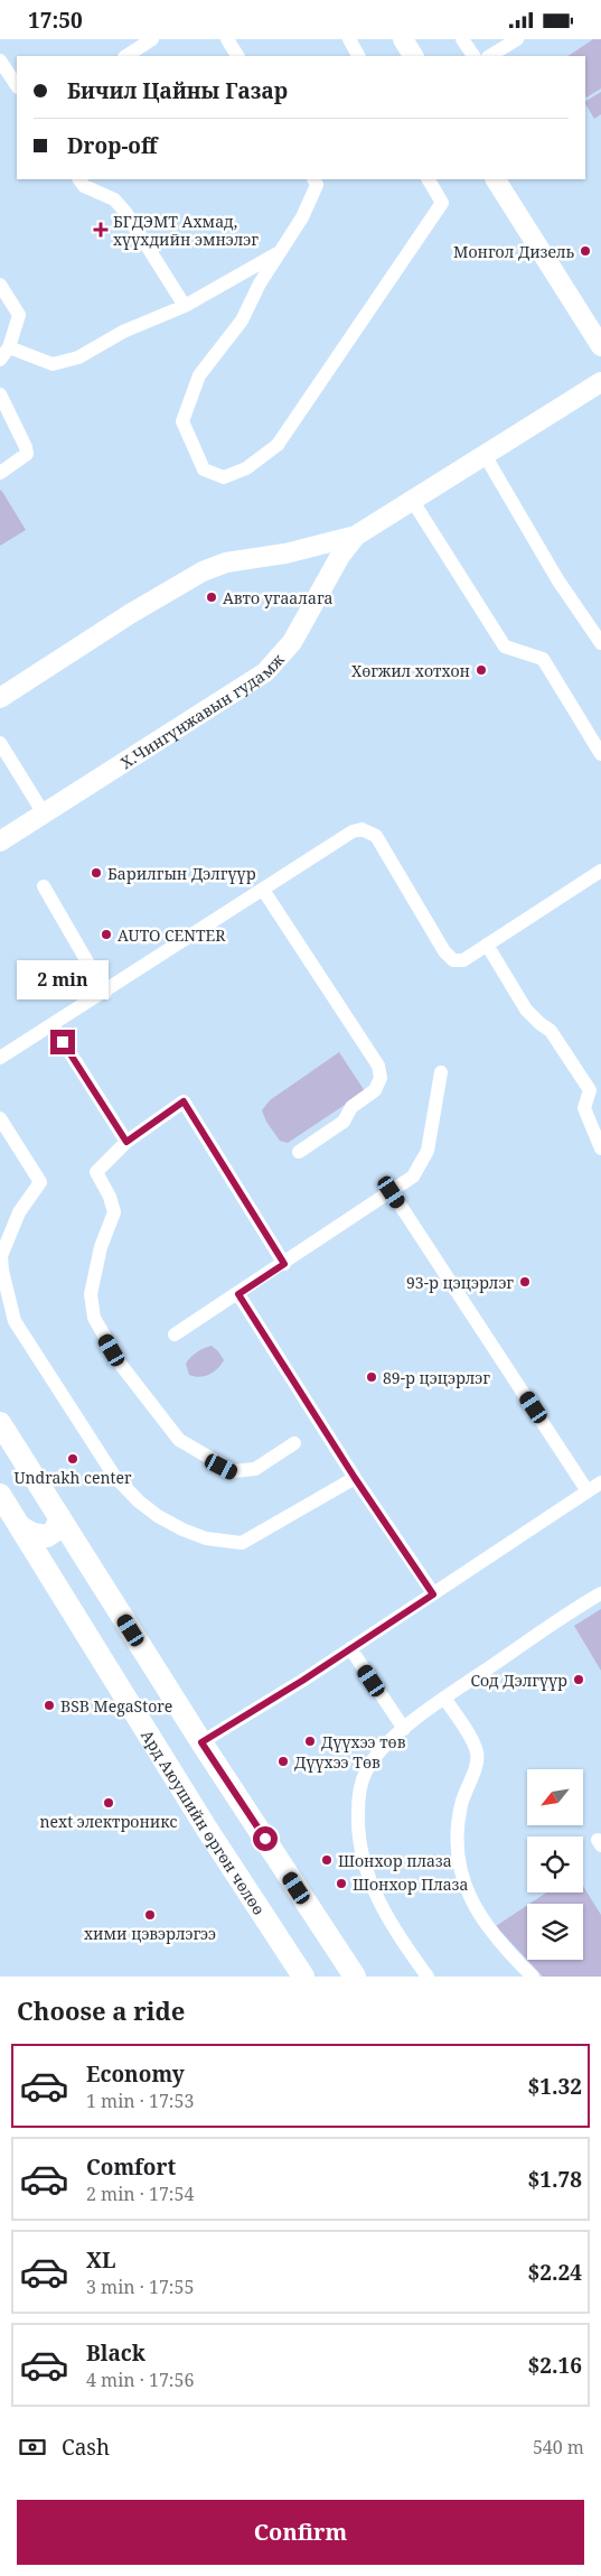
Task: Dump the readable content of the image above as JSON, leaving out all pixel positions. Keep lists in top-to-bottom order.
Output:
{
  "streets": {
    "main road": ["Х.Чингүнжавын гудамж", "Ард Аюушийн өргөн чөлөө"]
  },
  "places": {
    "health": ["БГДЭМТ Ахмад, хүүхдийн эмнэлэг"],
    "other": [
      "Монгол Дизель",
      "Авто угаалага",
      "Хөгжил хотхон",
      "Барилгын Дэлгүүр",
      "AUTO CENTER",
      "93-р цэцэрлэг",
      "89-р цэцэрлэг",
      "Undrakh center",
      "Сод Дэлгүүр",
      "BSB MegaStore",
      "Дүүхээ төв",
      "Дүүхээ Төв",
      "next электроникс",
      "Шонхор плаза",
      "Шонхор Плаза",
      "хими цэвэрлэгээ"
    ]
  },
  "north": "bottom left",
  "page": {
    "status": "17:50",
    "banner": ["Бичил Цайны Газар", "Drop-off"],
    "bubble": "2 min",
    "heading": "Choose a ride",
    "list": [
      {
        "name": "Economy",
        "note": "1 min · 17:53",
        "value": "$1.32"
      },
      {
        "name": "Comfort",
        "note": "2 min · 17:54",
        "value": "$1.78"
      },
      {
        "name": "XL",
        "note": "3 min · 17:55",
        "value": "$2.24"
      },
      {
        "name": "Black",
        "note": "4 min · 17:56",
        "value": "$2.16"
      }
    ],
    "pay": ["Cash", "540 m"],
    "buttons": "Confirm"
  }
}
